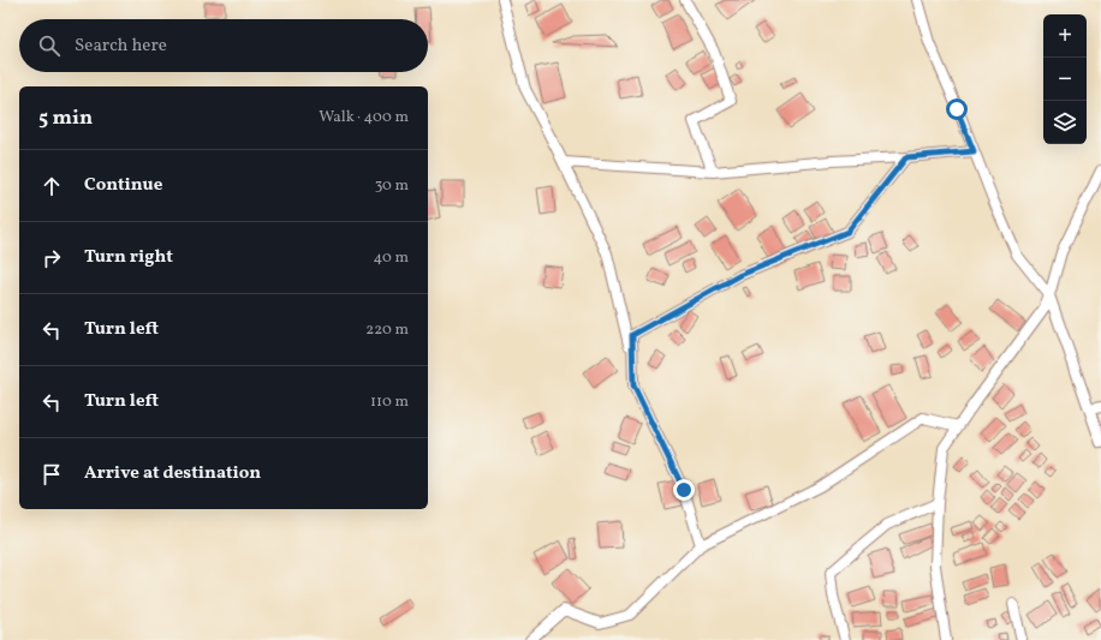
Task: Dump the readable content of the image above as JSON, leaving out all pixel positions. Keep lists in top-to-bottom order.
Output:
{
  "page": {
    "map_buttons": ["+", "−"],
    "search": "Search here",
    "heading": ["5 min", "Walk · 400 m"],
    "list": [
      ["Continue", "30 m"],
      ["Turn right", "40 m"],
      ["Turn left", "220 m"],
      ["Turn left", "110 m"],
      "Arrive at destination"
    ]
  }
}
